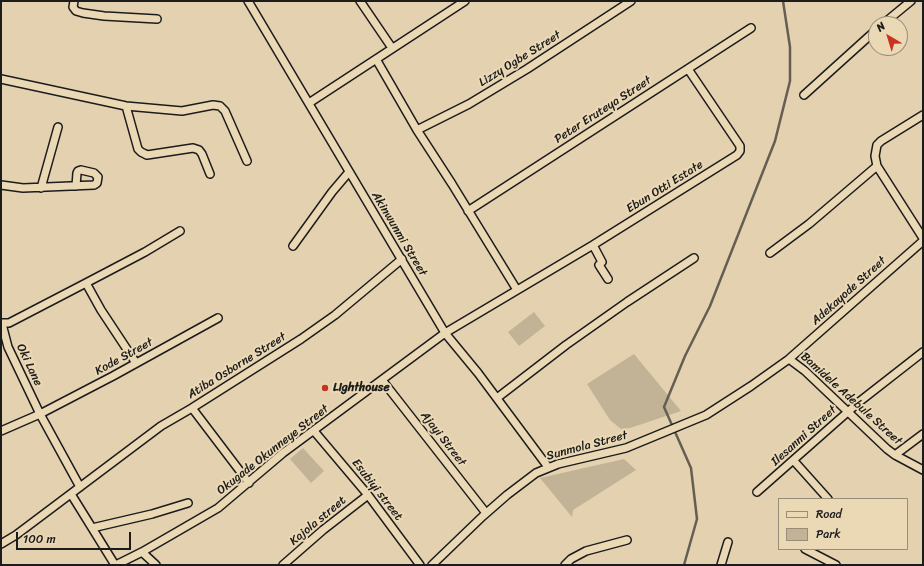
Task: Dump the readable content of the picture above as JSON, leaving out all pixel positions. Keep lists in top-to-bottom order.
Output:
{
  "streets": {
    "street": [
      "Lizzy Ogbe Street",
      "Peter Eruteya Street",
      "Ebun Otti Estate",
      "Akinwunmi Street",
      "Adekayode Street",
      "Kode Street",
      "Oki Lane",
      "Atiba Osborne Street",
      "Bamidele Adebule Street",
      "Ilesanmi Street",
      "Ajayi Street",
      "Sunmola Street",
      "Okugade Okunneye Street",
      "Esubiyi street",
      "Kajola street"
    ]
  },
  "crossings": [
    ["Peter Eruteya Street", "Ebun Otti Estate"],
    ["Ebun Otti Estate", "Okugade Okunneye Street"],
    ["Akinwunmi Street", "Atiba Osborne Street"],
    ["Akinwunmi Street", "Sunmola Street"],
    ["Akinwunmi Street", "Okugade Okunneye Street"],
    ["Adekayode Street", "Bamidele Adebule Street"],
    ["Kode Street", "Oki Lane"],
    ["Oki Lane", "Atiba Osborne Street"],
    ["Bamidele Adebule Street", "Ilesanmi Street"],
    ["Bamidele Adebule Street", "Sunmola Street"],
    ["Ajayi Street", "Sunmola Street"],
    ["Ajayi Street", "Okugade Okunneye Street"],
    ["Okugade Okunneye Street", "Esubiyi street"],
    ["Esubiyi street", "Kajola street"]
  ],
  "places": ["Lighthouse"],
  "legend": ["Road", "Park"],
  "scale_bar": "100 m",
  "north": "top left"
}
